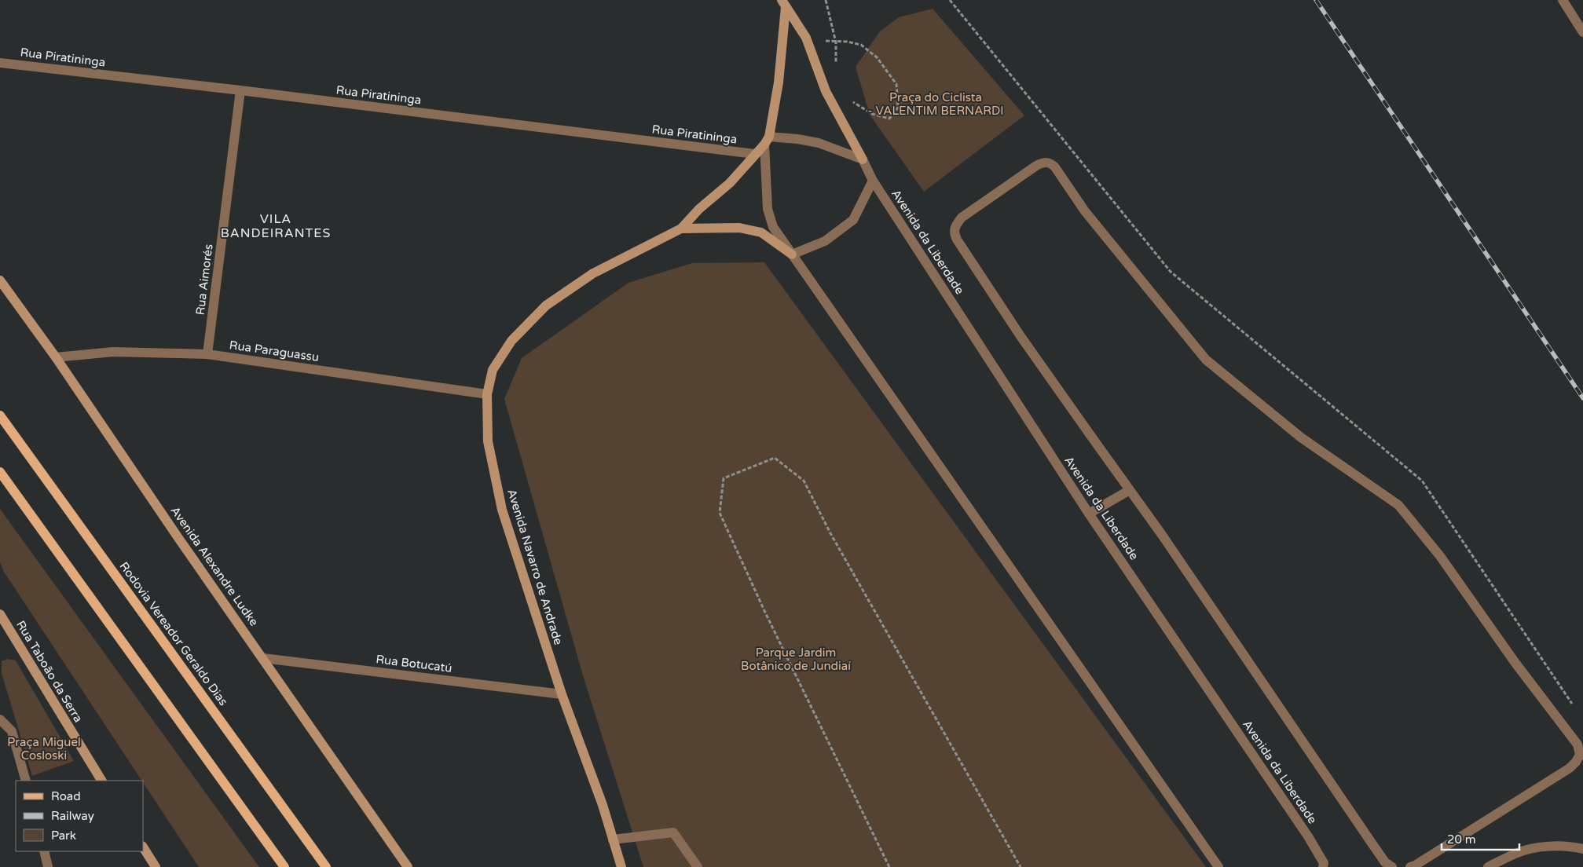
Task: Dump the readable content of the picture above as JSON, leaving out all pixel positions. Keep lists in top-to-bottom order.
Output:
{
  "streets": {
    "main road": [
      "Avenida Alexandre Ludke",
      "Avenida Navarro de Andrade",
      "Rodovia Vereador Geraldo Dias",
      "Rua Taboão da Serra"
    ],
    "street": [
      "Rua Piratininga",
      "Avenida da Liberdade",
      "Rua Aimorés",
      "Rua Paraguassu",
      "Rua Botucatú"
    ]
  },
  "crossings": [
    ["Rua Piratininga", "Rua Aimorés"],
    ["Rua Piratininga", "Avenida Navarro de Andrade"],
    ["Avenida da Liberdade", "Avenida Navarro de Andrade"],
    ["Rua Aimorés", "Rua Paraguassu"],
    ["Rua Paraguassu", "Avenida Alexandre Ludke"],
    ["Rua Paraguassu", "Avenida Navarro de Andrade"],
    ["Avenida Alexandre Ludke", "Rua Botucatú"],
    ["Avenida Navarro de Andrade", "Rua Botucatú"]
  ],
  "districts": ["VILA BANDEIRANTES"],
  "parks": ["Praça do Ciclista - VALENTIM BERNARDI", "Parque Jardim Botânico de Jundiaí", "Praça Miguel Cosloski"],
  "legend": ["Road", "Railway", "Park"],
  "scale_bar": "20 m"
}
